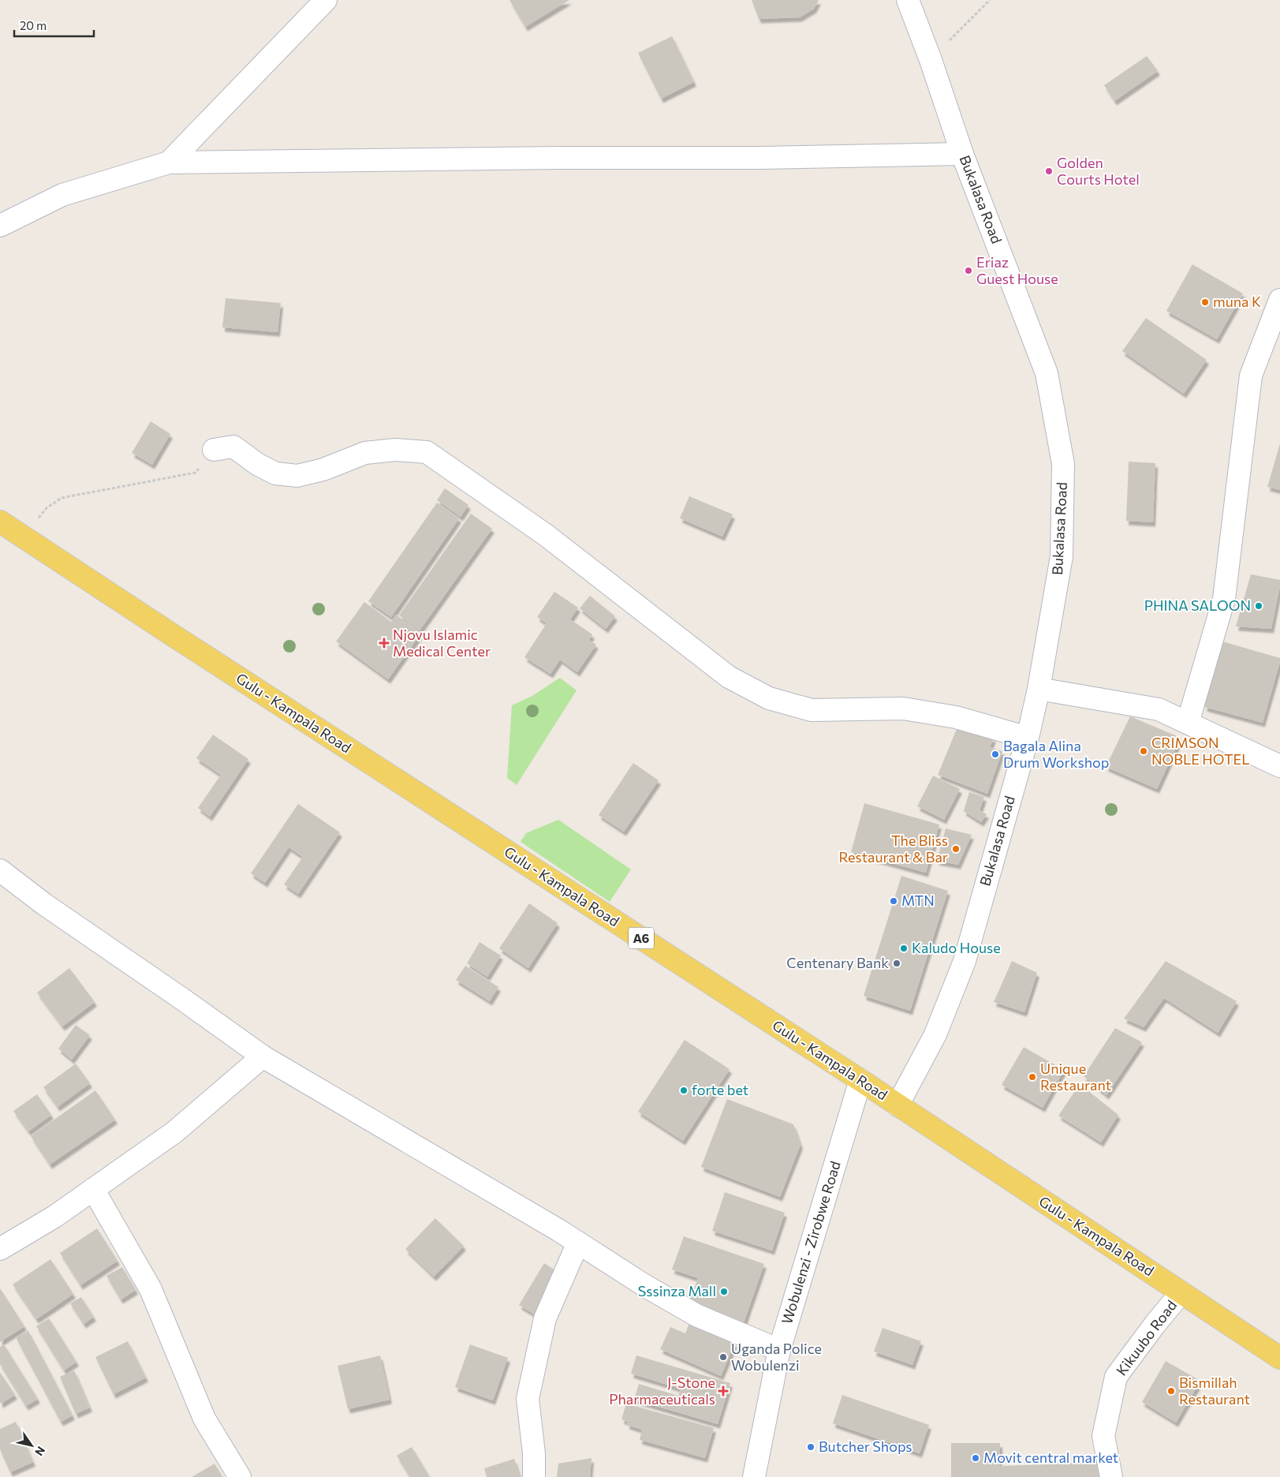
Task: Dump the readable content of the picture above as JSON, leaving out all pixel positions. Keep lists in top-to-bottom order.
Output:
{
  "streets": {
    "main road": ["Gulu - Kampala Road", "A6"],
    "street": ["Bukalasa Road", "Wobulenzi - Zirobwe Road", "Kikuubo Road"]
  },
  "crossings": [
    ["Bukalasa Road", "Gulu - Kampala Road"],
    ["Gulu - Kampala Road", "Wobulenzi - Zirobwe Road"],
    ["Gulu - Kampala Road", "Kikuubo Road"]
  ],
  "places": {
    "other": [
      "Golden Courts Hotel",
      "Eriaz Guest House",
      "muna K",
      "PHINA SALOON",
      "CRIMSON NOBLE HOTEL",
      "Bagala Alina Drum Workshop",
      "The Bliss Restaurant & Bar",
      "MTN",
      "Kaludo House",
      "Centenary Bank",
      "Unique Restaurant",
      "forte bet",
      "Sssinza Mall",
      "Uganda Police Wobulenzi",
      "Bismillah Restaurant",
      "Butcher Shops",
      "Movit central market"
    ],
    "health": ["Njovu Islamic Medical Center", "J-Stone Pharmaceuticals"]
  },
  "scale_bar": "20 m",
  "north": "bottom right"
}
